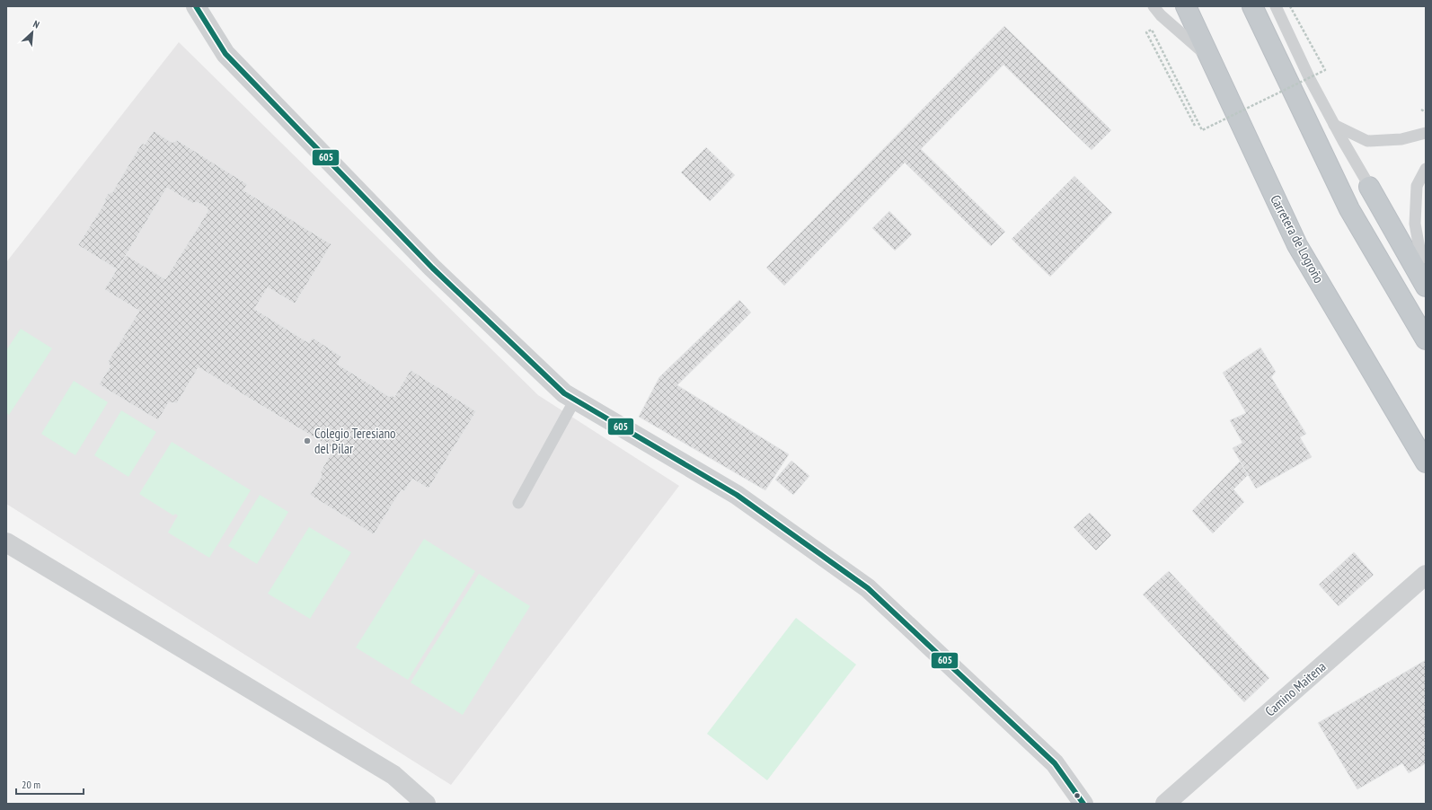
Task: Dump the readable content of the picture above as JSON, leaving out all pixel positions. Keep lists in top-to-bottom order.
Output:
{
  "streets": {
    "highway": ["Carretera de Logroño"],
    "street": ["Camino Maitena"]
  },
  "places": ["Colegio Teresiano del Pilar"],
  "lines": ["transit line 605"],
  "scale_bar": "20 m",
  "north": "top right"
}
